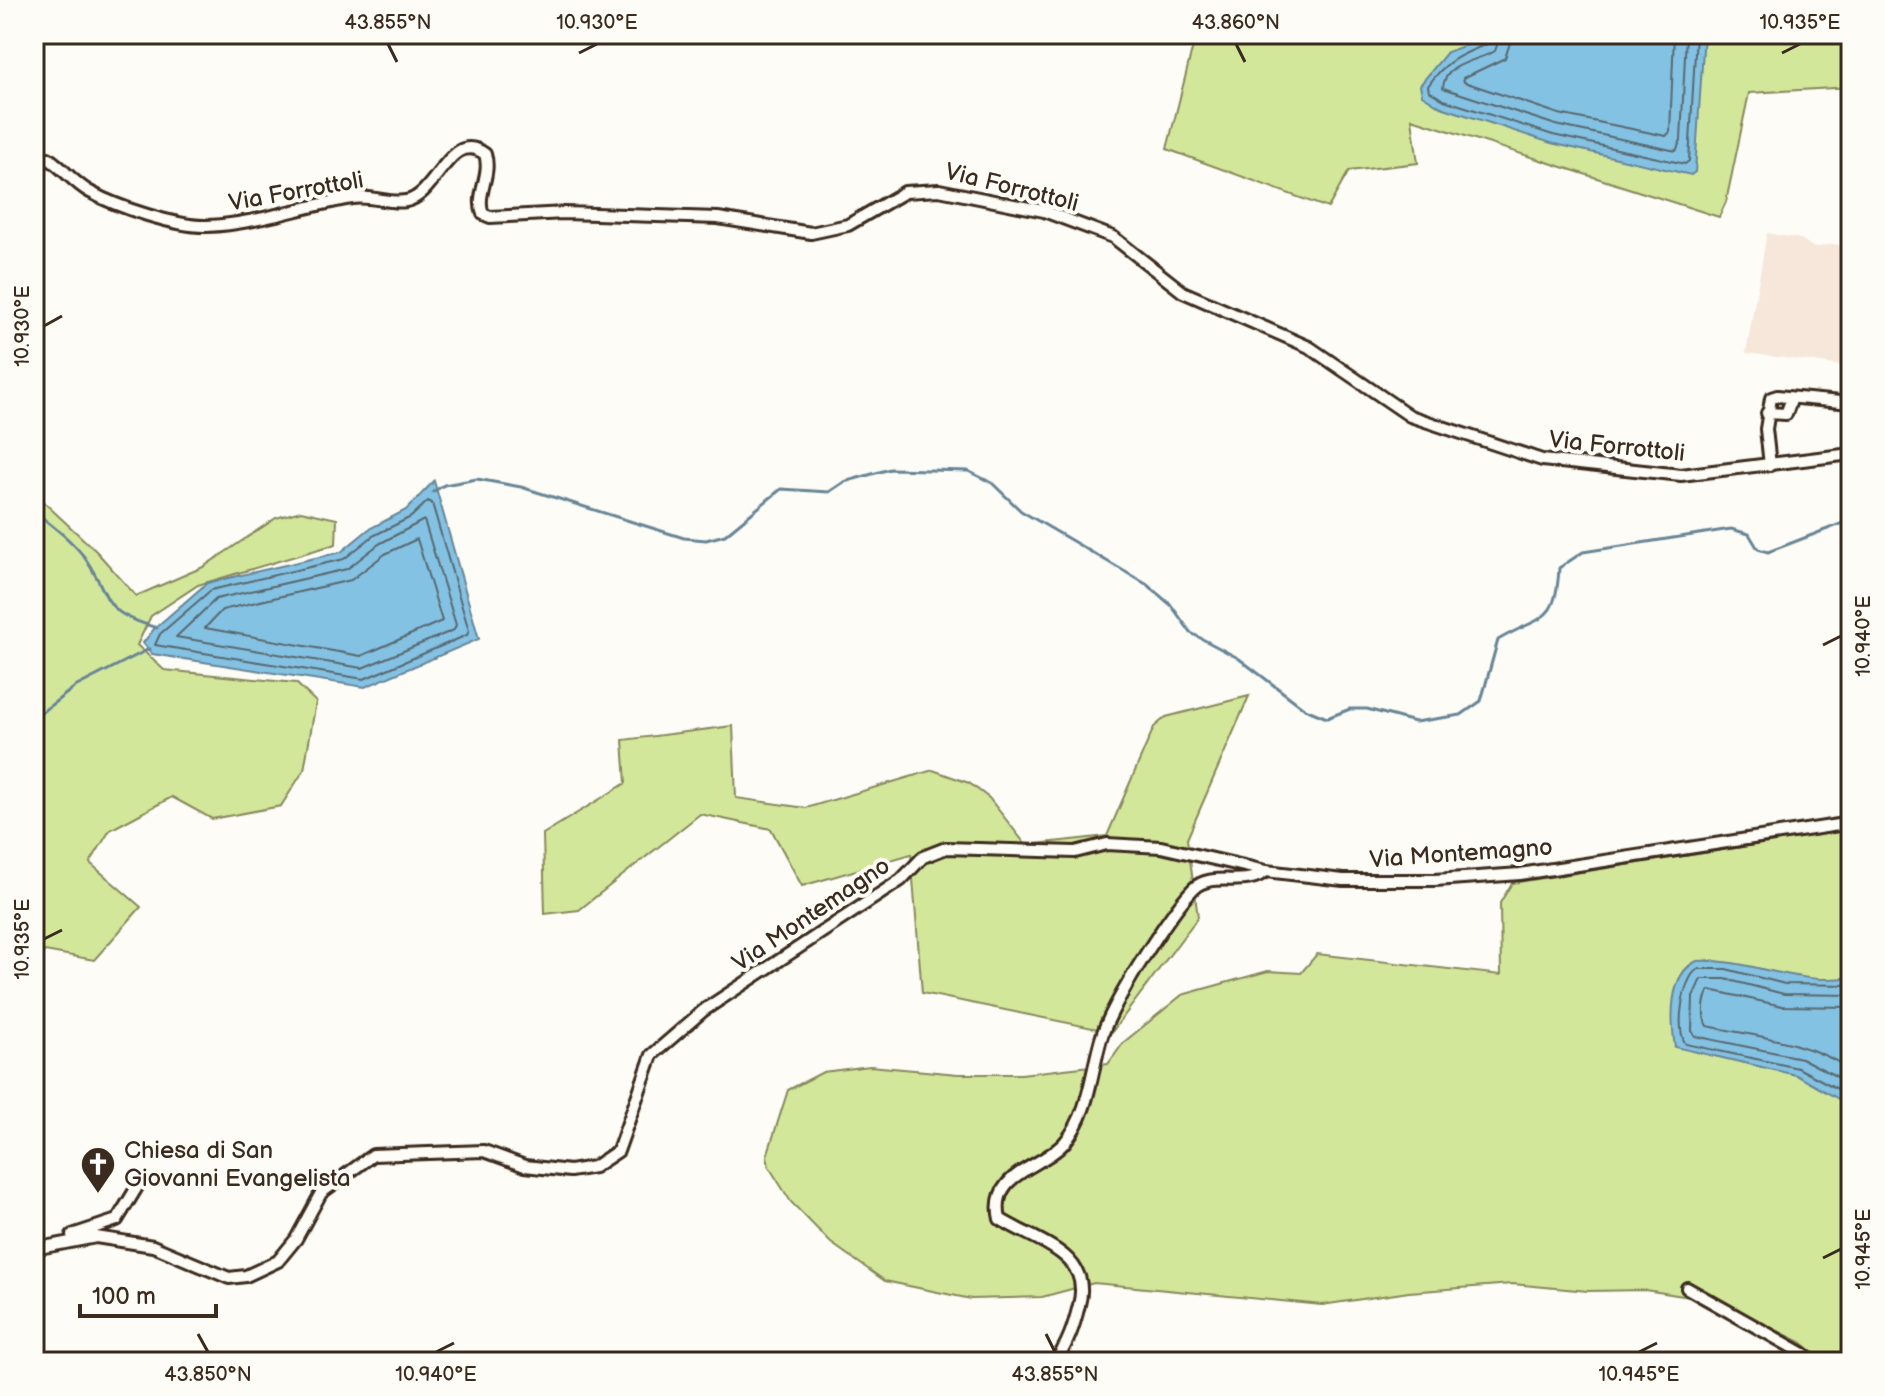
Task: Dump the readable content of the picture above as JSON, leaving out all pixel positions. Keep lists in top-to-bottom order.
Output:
{
  "streets": {
    "street": ["Via Forrottoli", "Via Montemagno"]
  },
  "places": {
    "church": ["Chiesa di San Giovanni Evangelista"]
  },
  "scale_bar": "100 m",
  "coordinates": [
    "43.855°N",
    "10.930°E",
    "43.860°N",
    "10.935°E",
    "10.940°E",
    "10.945°E",
    "43.850°N"
  ]
}
